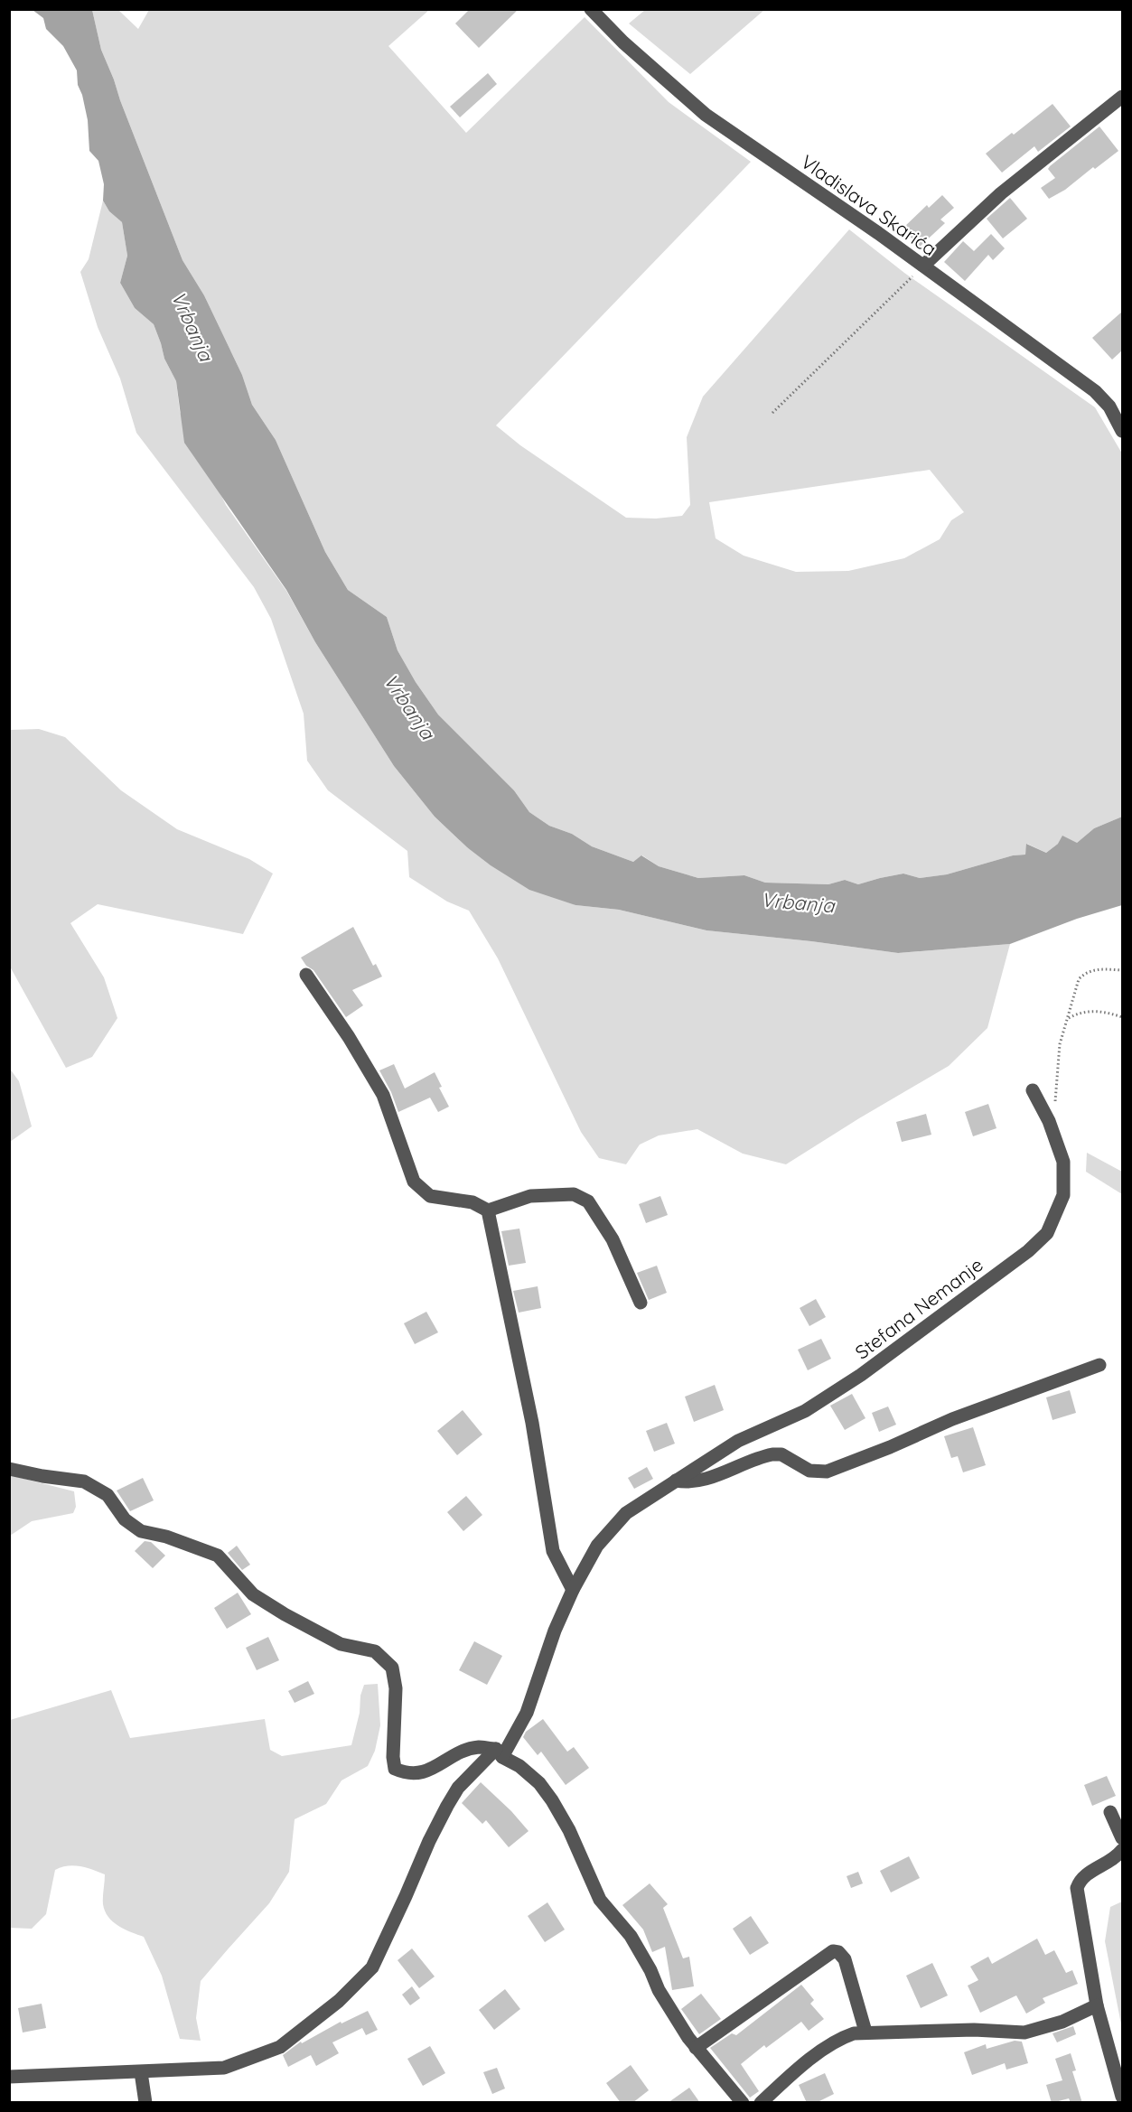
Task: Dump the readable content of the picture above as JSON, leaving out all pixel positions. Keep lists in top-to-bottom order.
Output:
{
  "streets": {
    "street": ["Vladislava Skarića", "Stefana Nemanje"]
  },
  "water": ["Vrbanja"]
}
